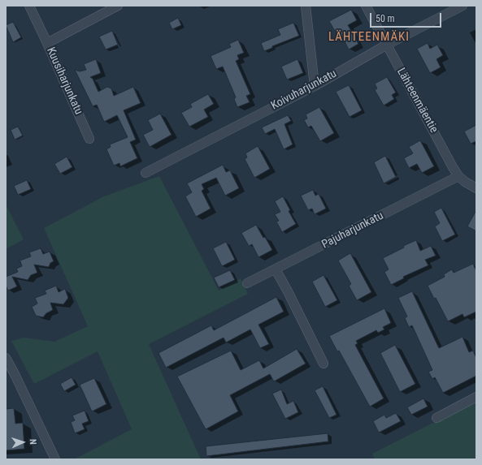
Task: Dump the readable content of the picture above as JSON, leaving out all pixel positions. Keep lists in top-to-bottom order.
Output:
{
  "streets": {
    "street": [
      "Kuusiharjunkatu",
      "Koivuharjunkatu",
      "Lähteenmäentie",
      "Pajuharjunkatu"
    ]
  },
  "crossings": [
    ["Koivuharjunkatu", "Lähteenmäentie"],
    ["Lähteenmäentie", "Pajuharjunkatu"]
  ],
  "districts": ["LÄHTEENMÄKI"],
  "scale_bar": "50 m",
  "north": "right"
}
